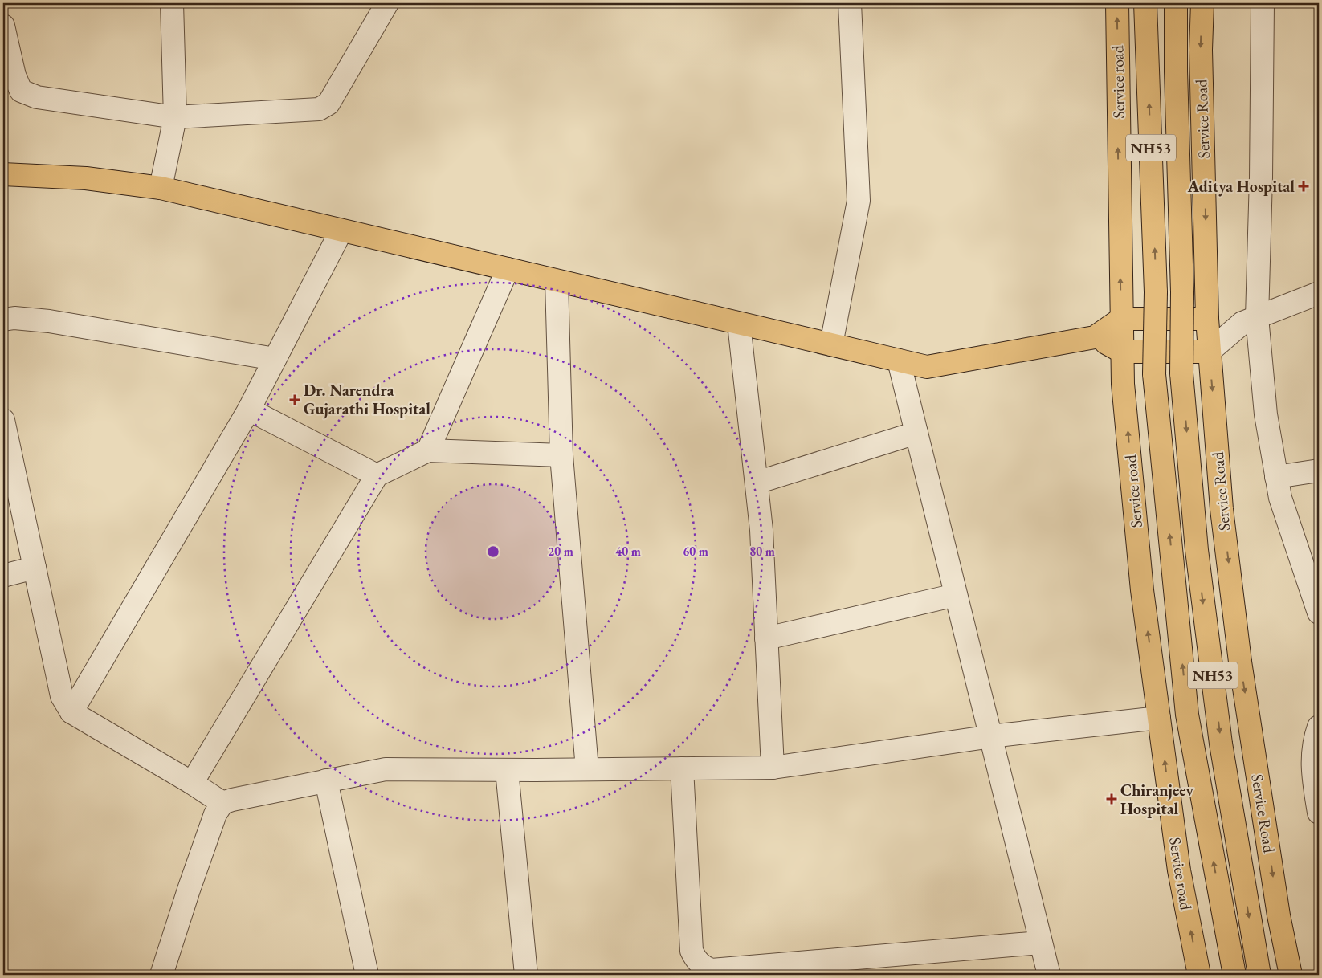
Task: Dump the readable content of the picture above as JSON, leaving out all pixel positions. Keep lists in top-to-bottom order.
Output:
{
  "streets": {
    "main road": ["Service road", "Service Road", "NH53"]
  },
  "places": {
    "health": ["Aditya Hospital", "Dr. Narendra Gujarathi Hospital", "Chiranjeev Hospital"]
  },
  "rings": [
    "20 m",
    "40 m",
    "60 m",
    "80 m"
  ]
}
